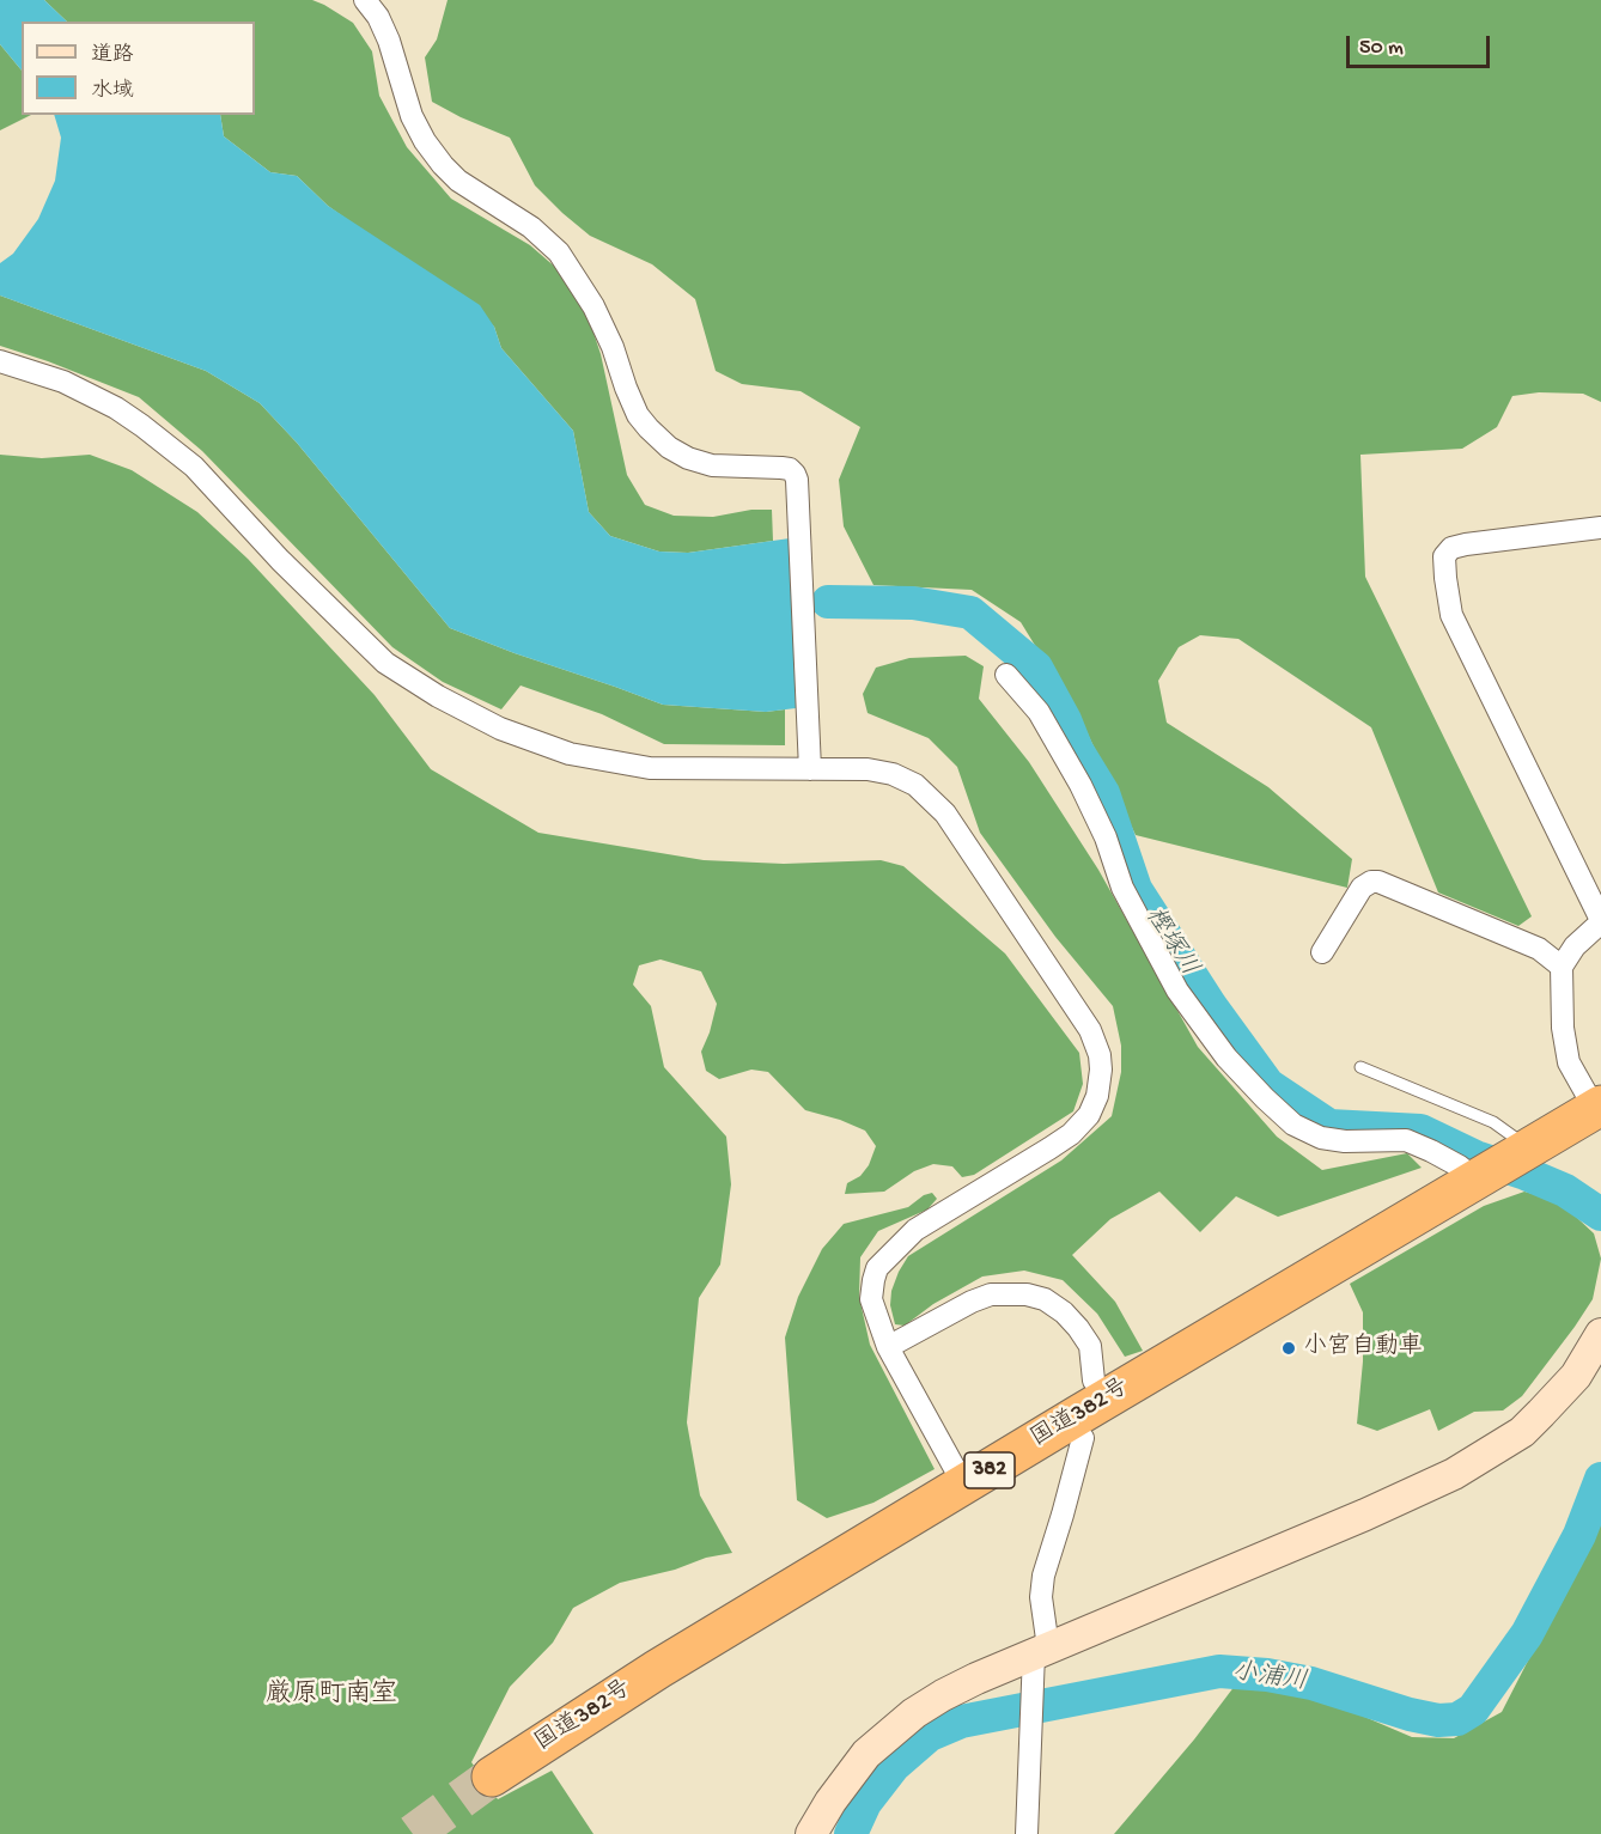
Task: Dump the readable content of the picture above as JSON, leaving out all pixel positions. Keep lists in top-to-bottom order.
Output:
{
  "streets": {
    "highway": ["国道382号", "382"]
  },
  "districts": ["厳原町南室"],
  "water": ["樫塚川", "小浦川"],
  "places": ["小宮自動車"],
  "legend": ["道路", "水域"],
  "scale_bar": "50 m"
}
